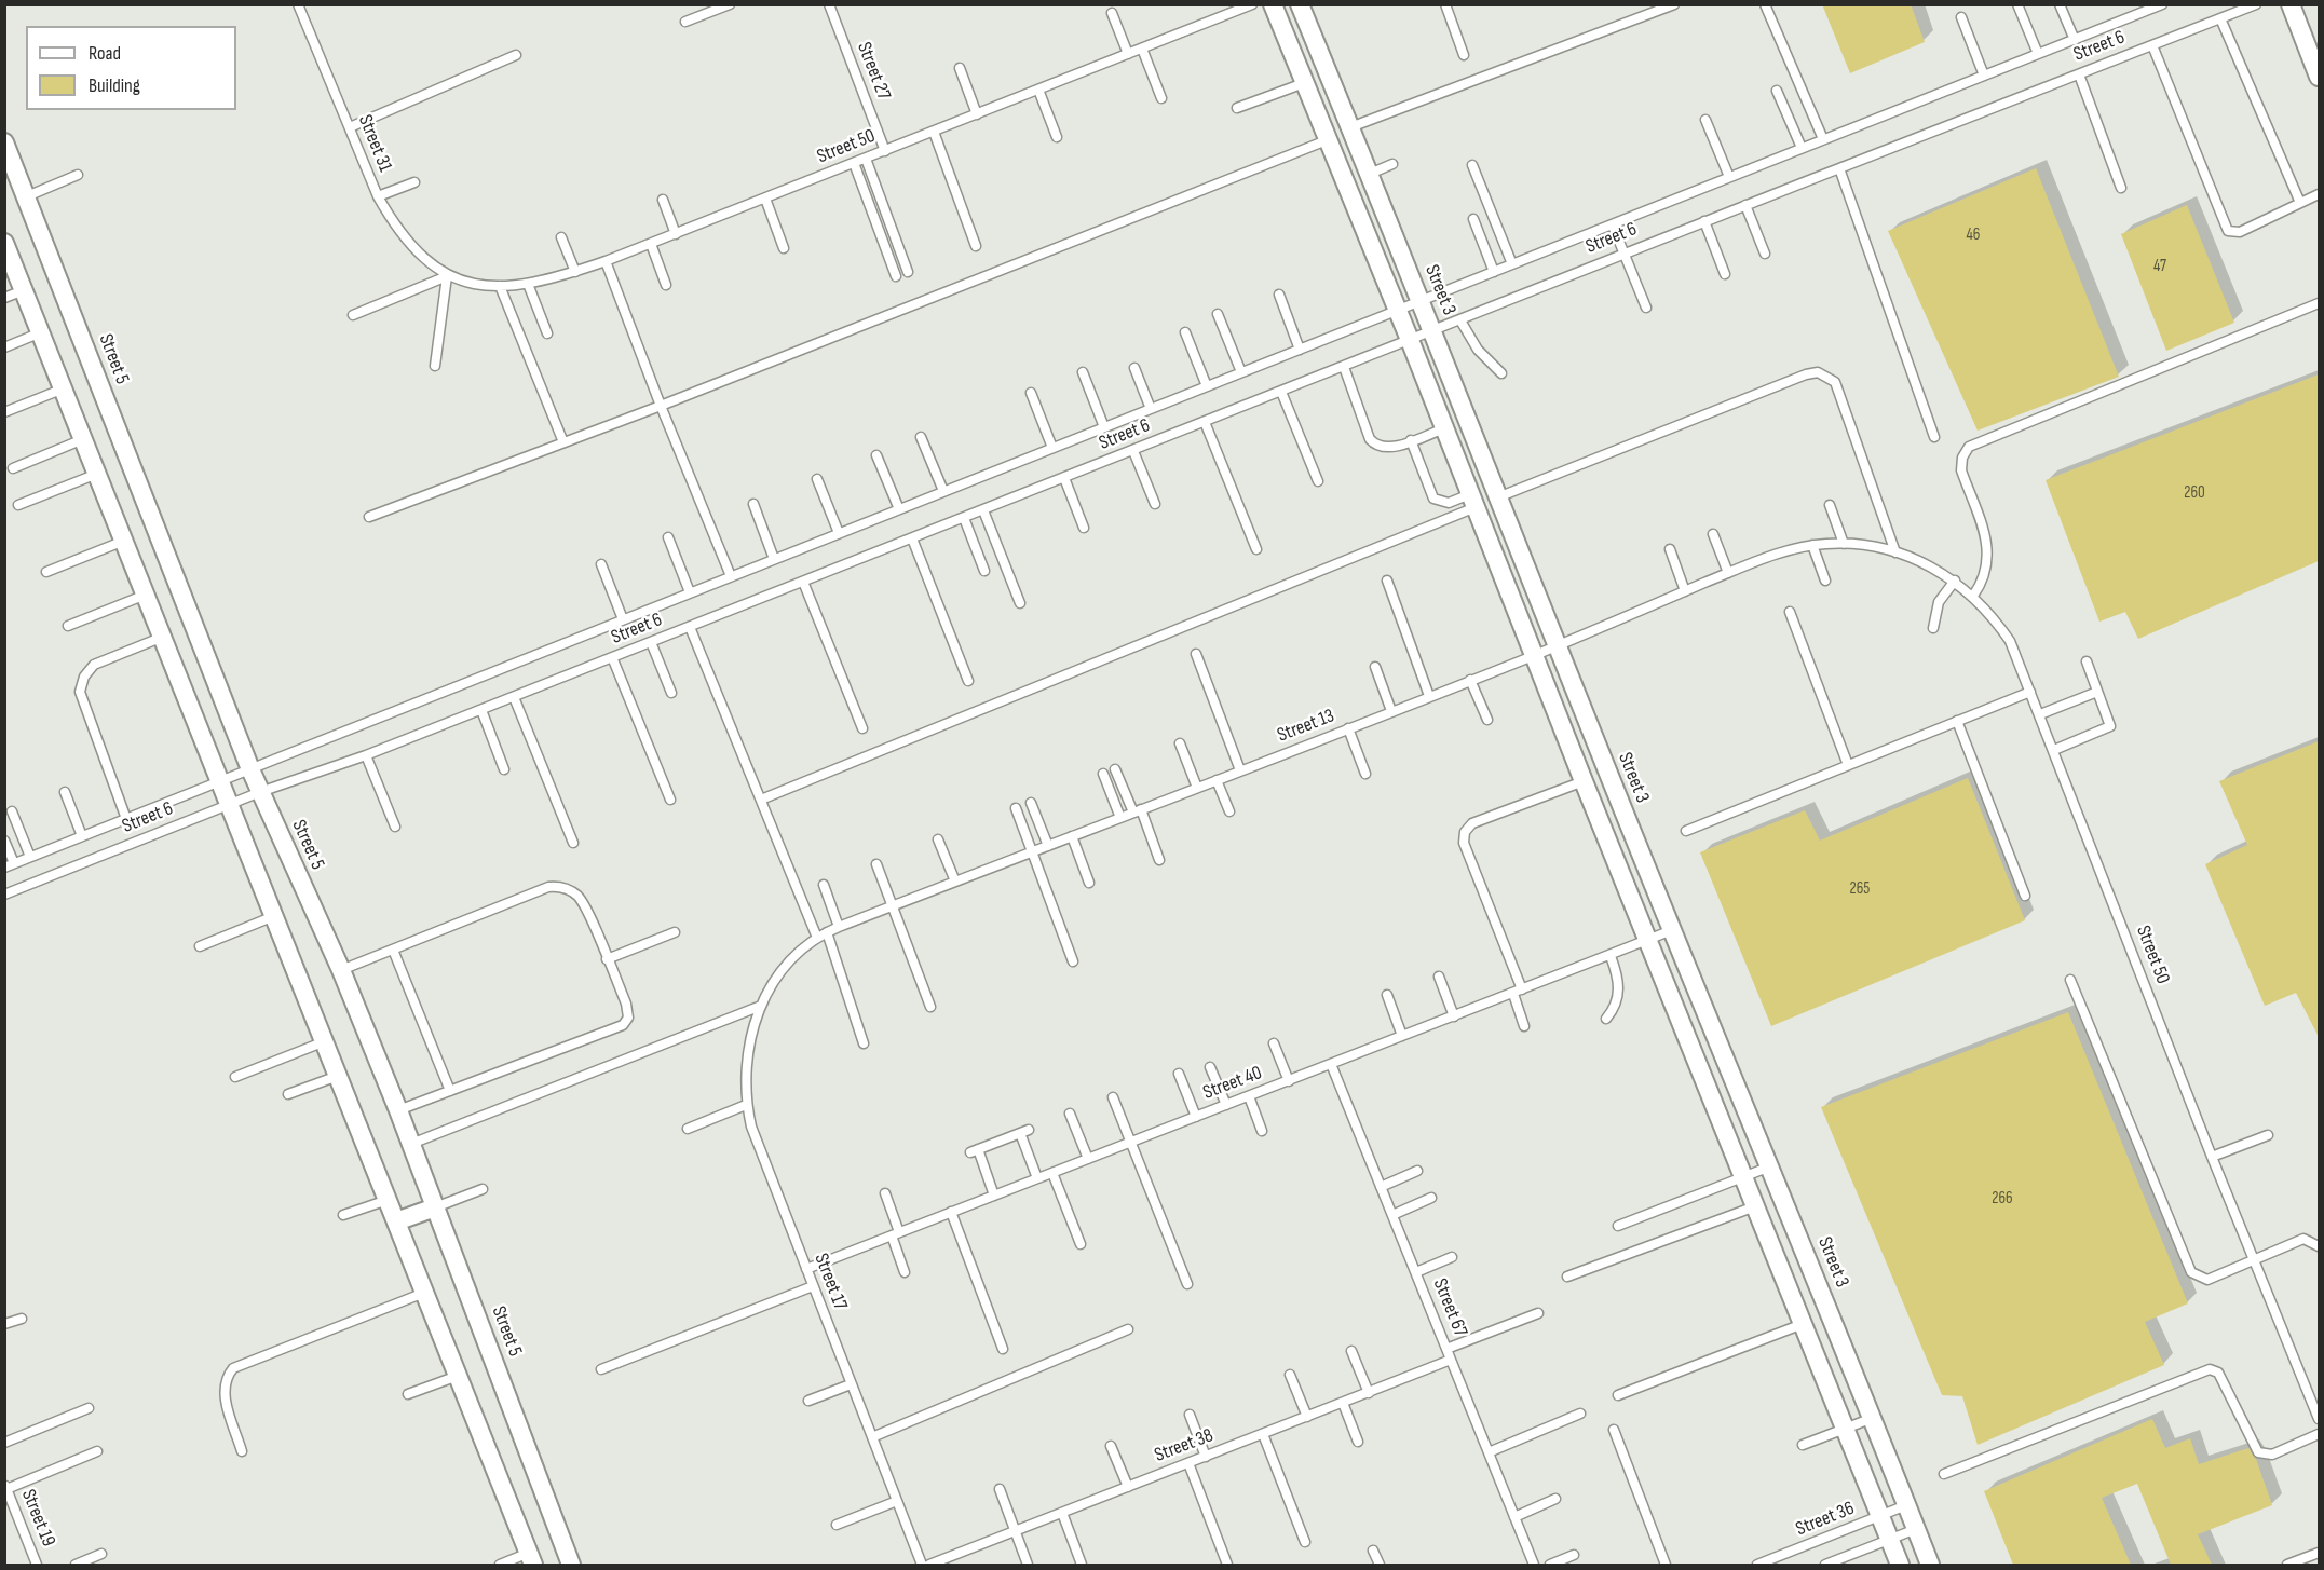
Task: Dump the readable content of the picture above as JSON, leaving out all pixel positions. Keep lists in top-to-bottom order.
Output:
{
  "streets": {
    "street": ["Street 3", "Street 5"],
    "lane": [
      "Street 6",
      "Street 27",
      "Street 31",
      "Street 50",
      "Street 13",
      "Street 40",
      "Street 17",
      "Street 67",
      "Street 38",
      "Street 19",
      "Street 36"
    ]
  },
  "crossings": [
    ["Street 6", "Street 3"],
    ["Street 6", "Street 5"],
    ["Street 27", "Street 50"],
    ["Street 31", "Street 50"],
    ["Street 50", "Street 13"],
    ["Street 3", "Street 13"],
    ["Street 3", "Street 40"],
    ["Street 3", "Street 36"],
    ["Street 13", "Street 17"],
    ["Street 40", "Street 17"],
    ["Street 40", "Street 67"],
    ["Street 67", "Street 38"]
  ],
  "house_numbers": [
    "46",
    "47",
    "260",
    "265",
    "266"
  ],
  "legend": ["Road", "Building"]
}
